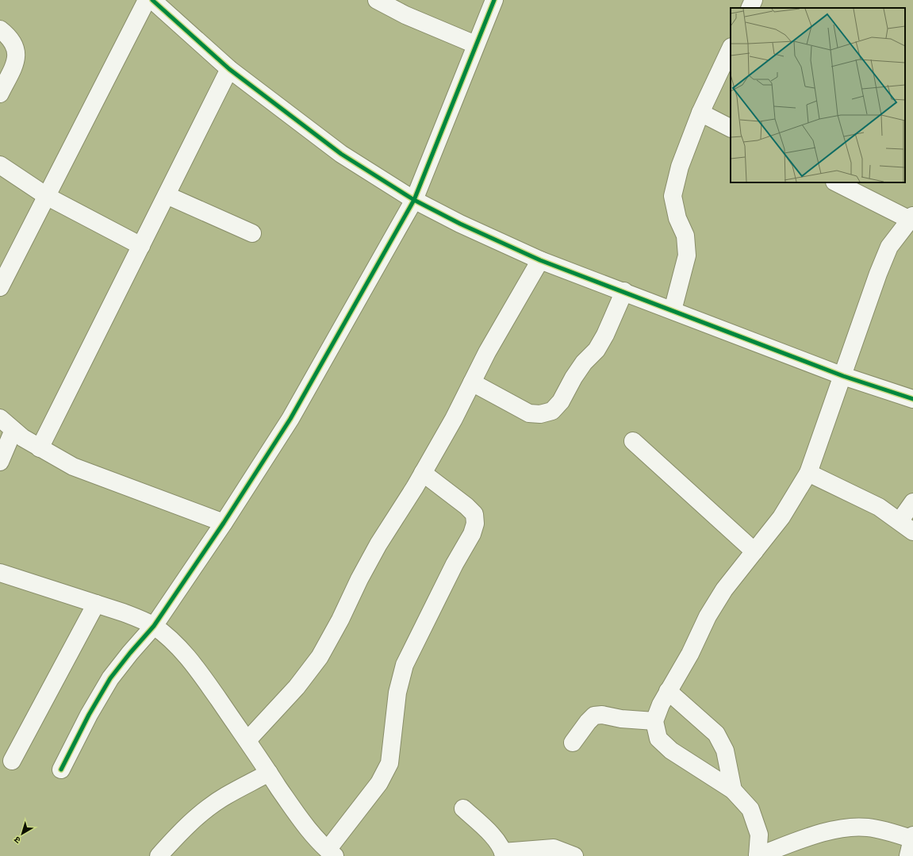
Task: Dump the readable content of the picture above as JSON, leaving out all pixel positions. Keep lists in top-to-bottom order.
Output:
{
  "north": "bottom left"
}
